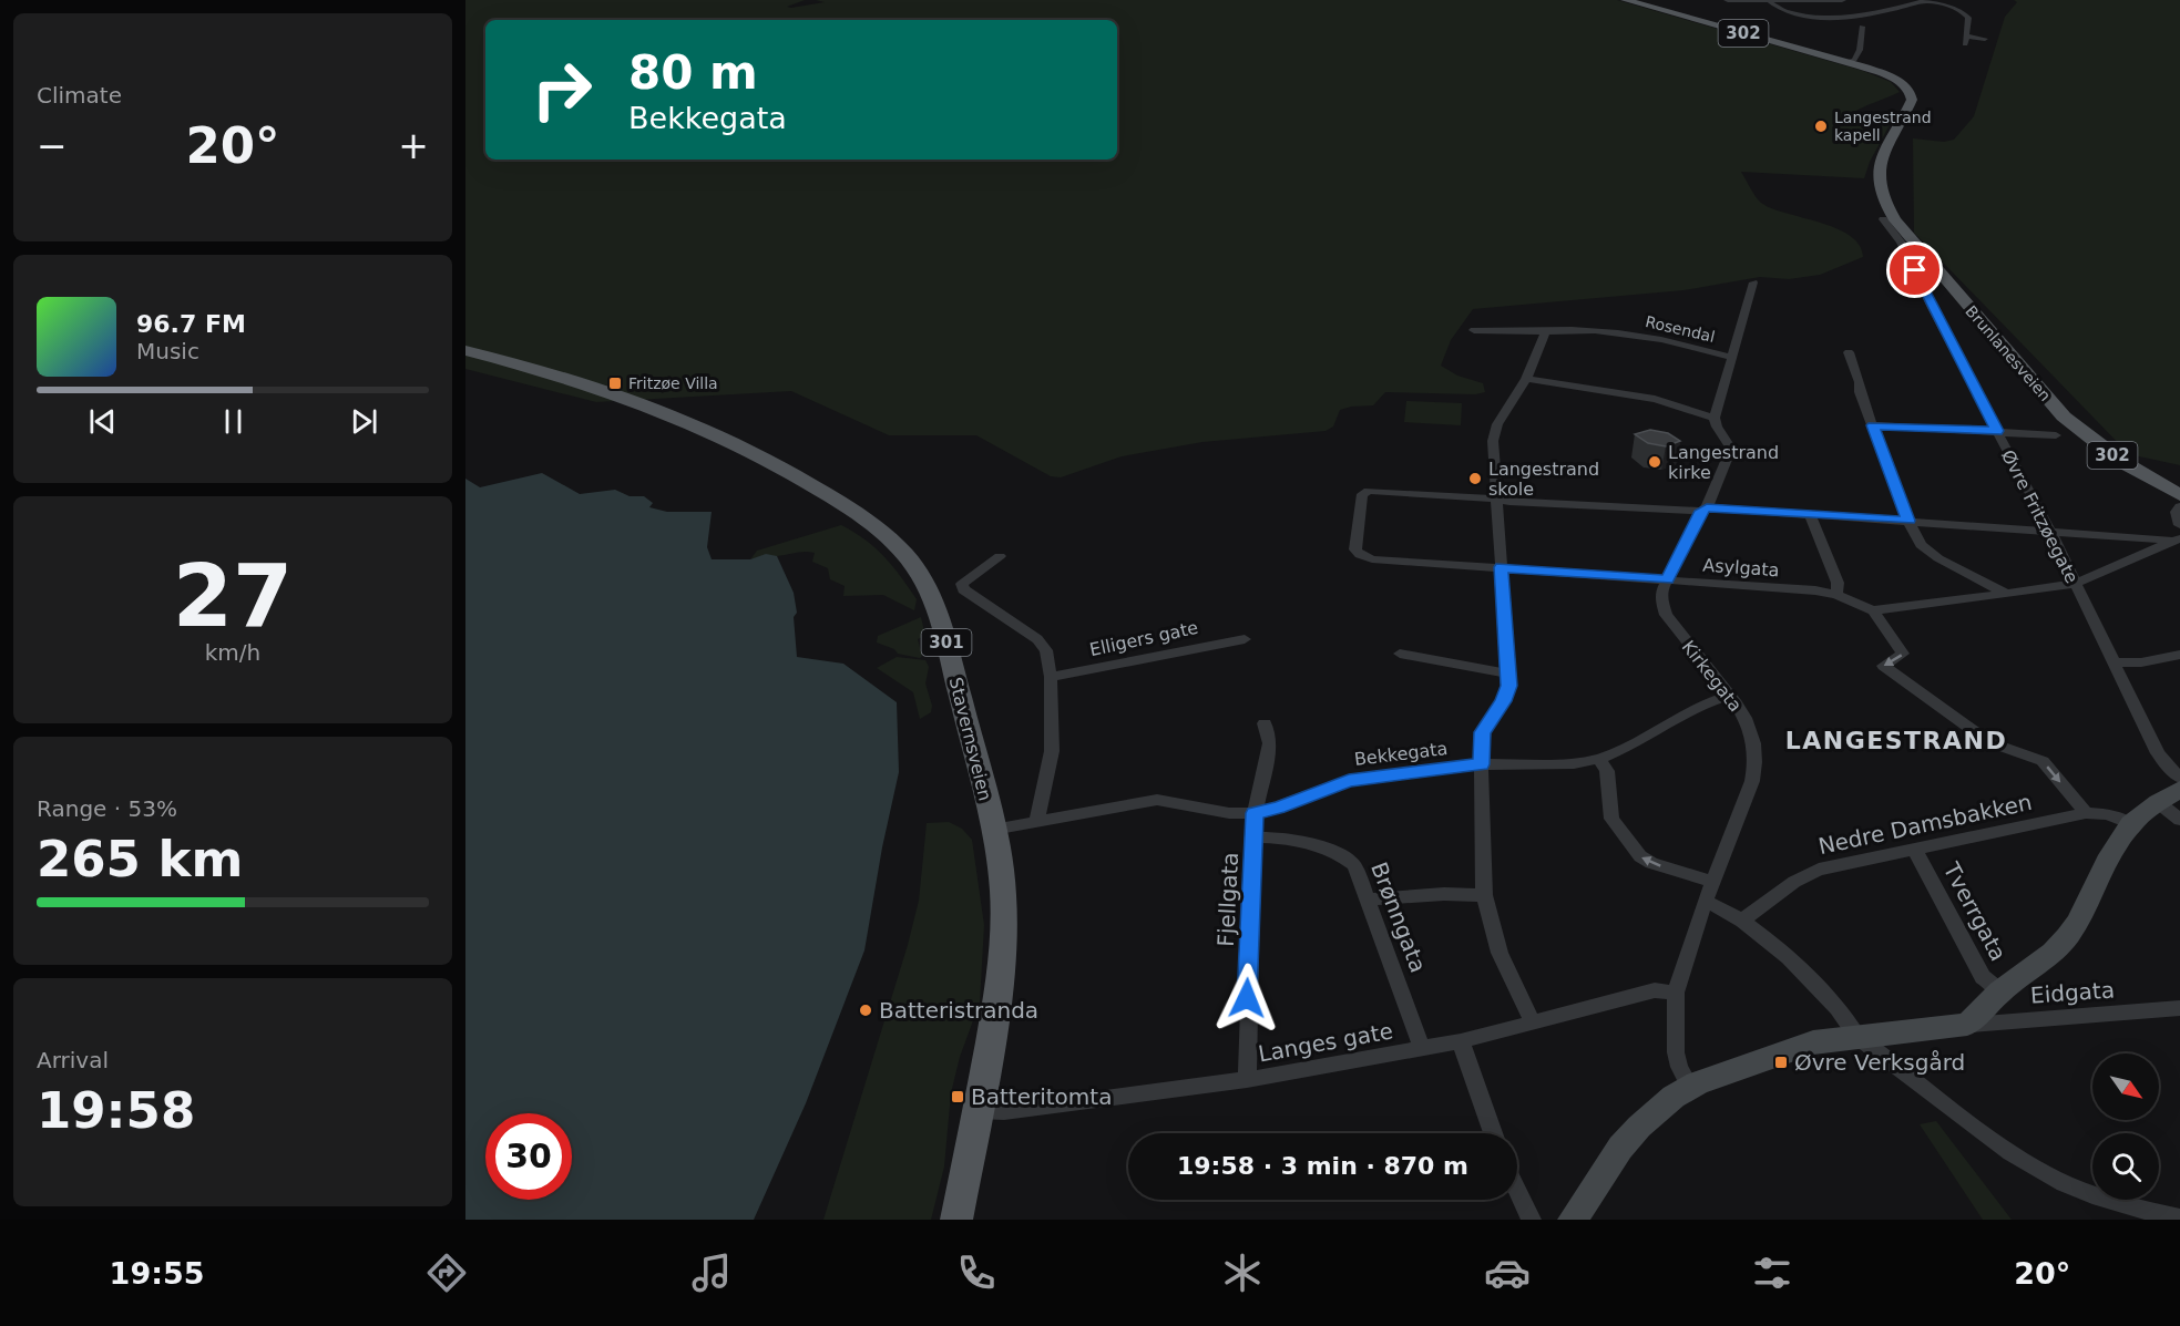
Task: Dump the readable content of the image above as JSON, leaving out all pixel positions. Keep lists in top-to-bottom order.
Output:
{
  "streets": {
    "main road": [
      "302",
      "Brunlanesveien",
      "301",
      "Stavernsveien"
    ],
    "street": [
      "Rosendal",
      "Øvre Fritzøegate",
      "Asylgata",
      "Elligers gate",
      "Kirkegata",
      "Bekkegata",
      "Nedre Damsbakken",
      "Fjellgata",
      "Tverrgata",
      "Brønngata",
      "Eidgata",
      "Langes gate"
    ]
  },
  "crossings": [
    ["Asylgata", "Kirkegata"],
    ["Kirkegata", "Bekkegata"],
    ["Kirkegata", "Langes gate"],
    ["Stavernsveien", "Bekkegata"],
    ["Stavernsveien", "Langes gate"],
    ["Bekkegata", "Fjellgata"],
    ["Nedre Damsbakken", "Tverrgata"],
    ["Fjellgata", "Brønngata"],
    ["Fjellgata", "Langes gate"],
    ["Brønngata", "Langes gate"]
  ],
  "districts": ["LANGESTRAND"],
  "places": {
    "other": [
      "Langestrand kapell",
      "Langestrand kirke",
      "Langestrand skole",
      "Batteristranda"
    ],
    "transit": ["Fritzøe Villa", "Øvre Verksgård", "Batteritomta"]
  },
  "north": "bottom right",
  "page": {
    "tile": [
      "Climate",
      ["27", "km/h"],
      ["Range · 53%", "265 km"],
      ["Arrival", "19:58"]
    ],
    "turn": ["80 m", "Bekkegata"],
    "heat": ["−", "20°", "+"],
    "song": ["96.7 FM", "Music"],
    "limit": "30",
    "trip": "19:58 · 3 min · 870 m",
    "tabs": ["19:55", "20°"]
  }
}
